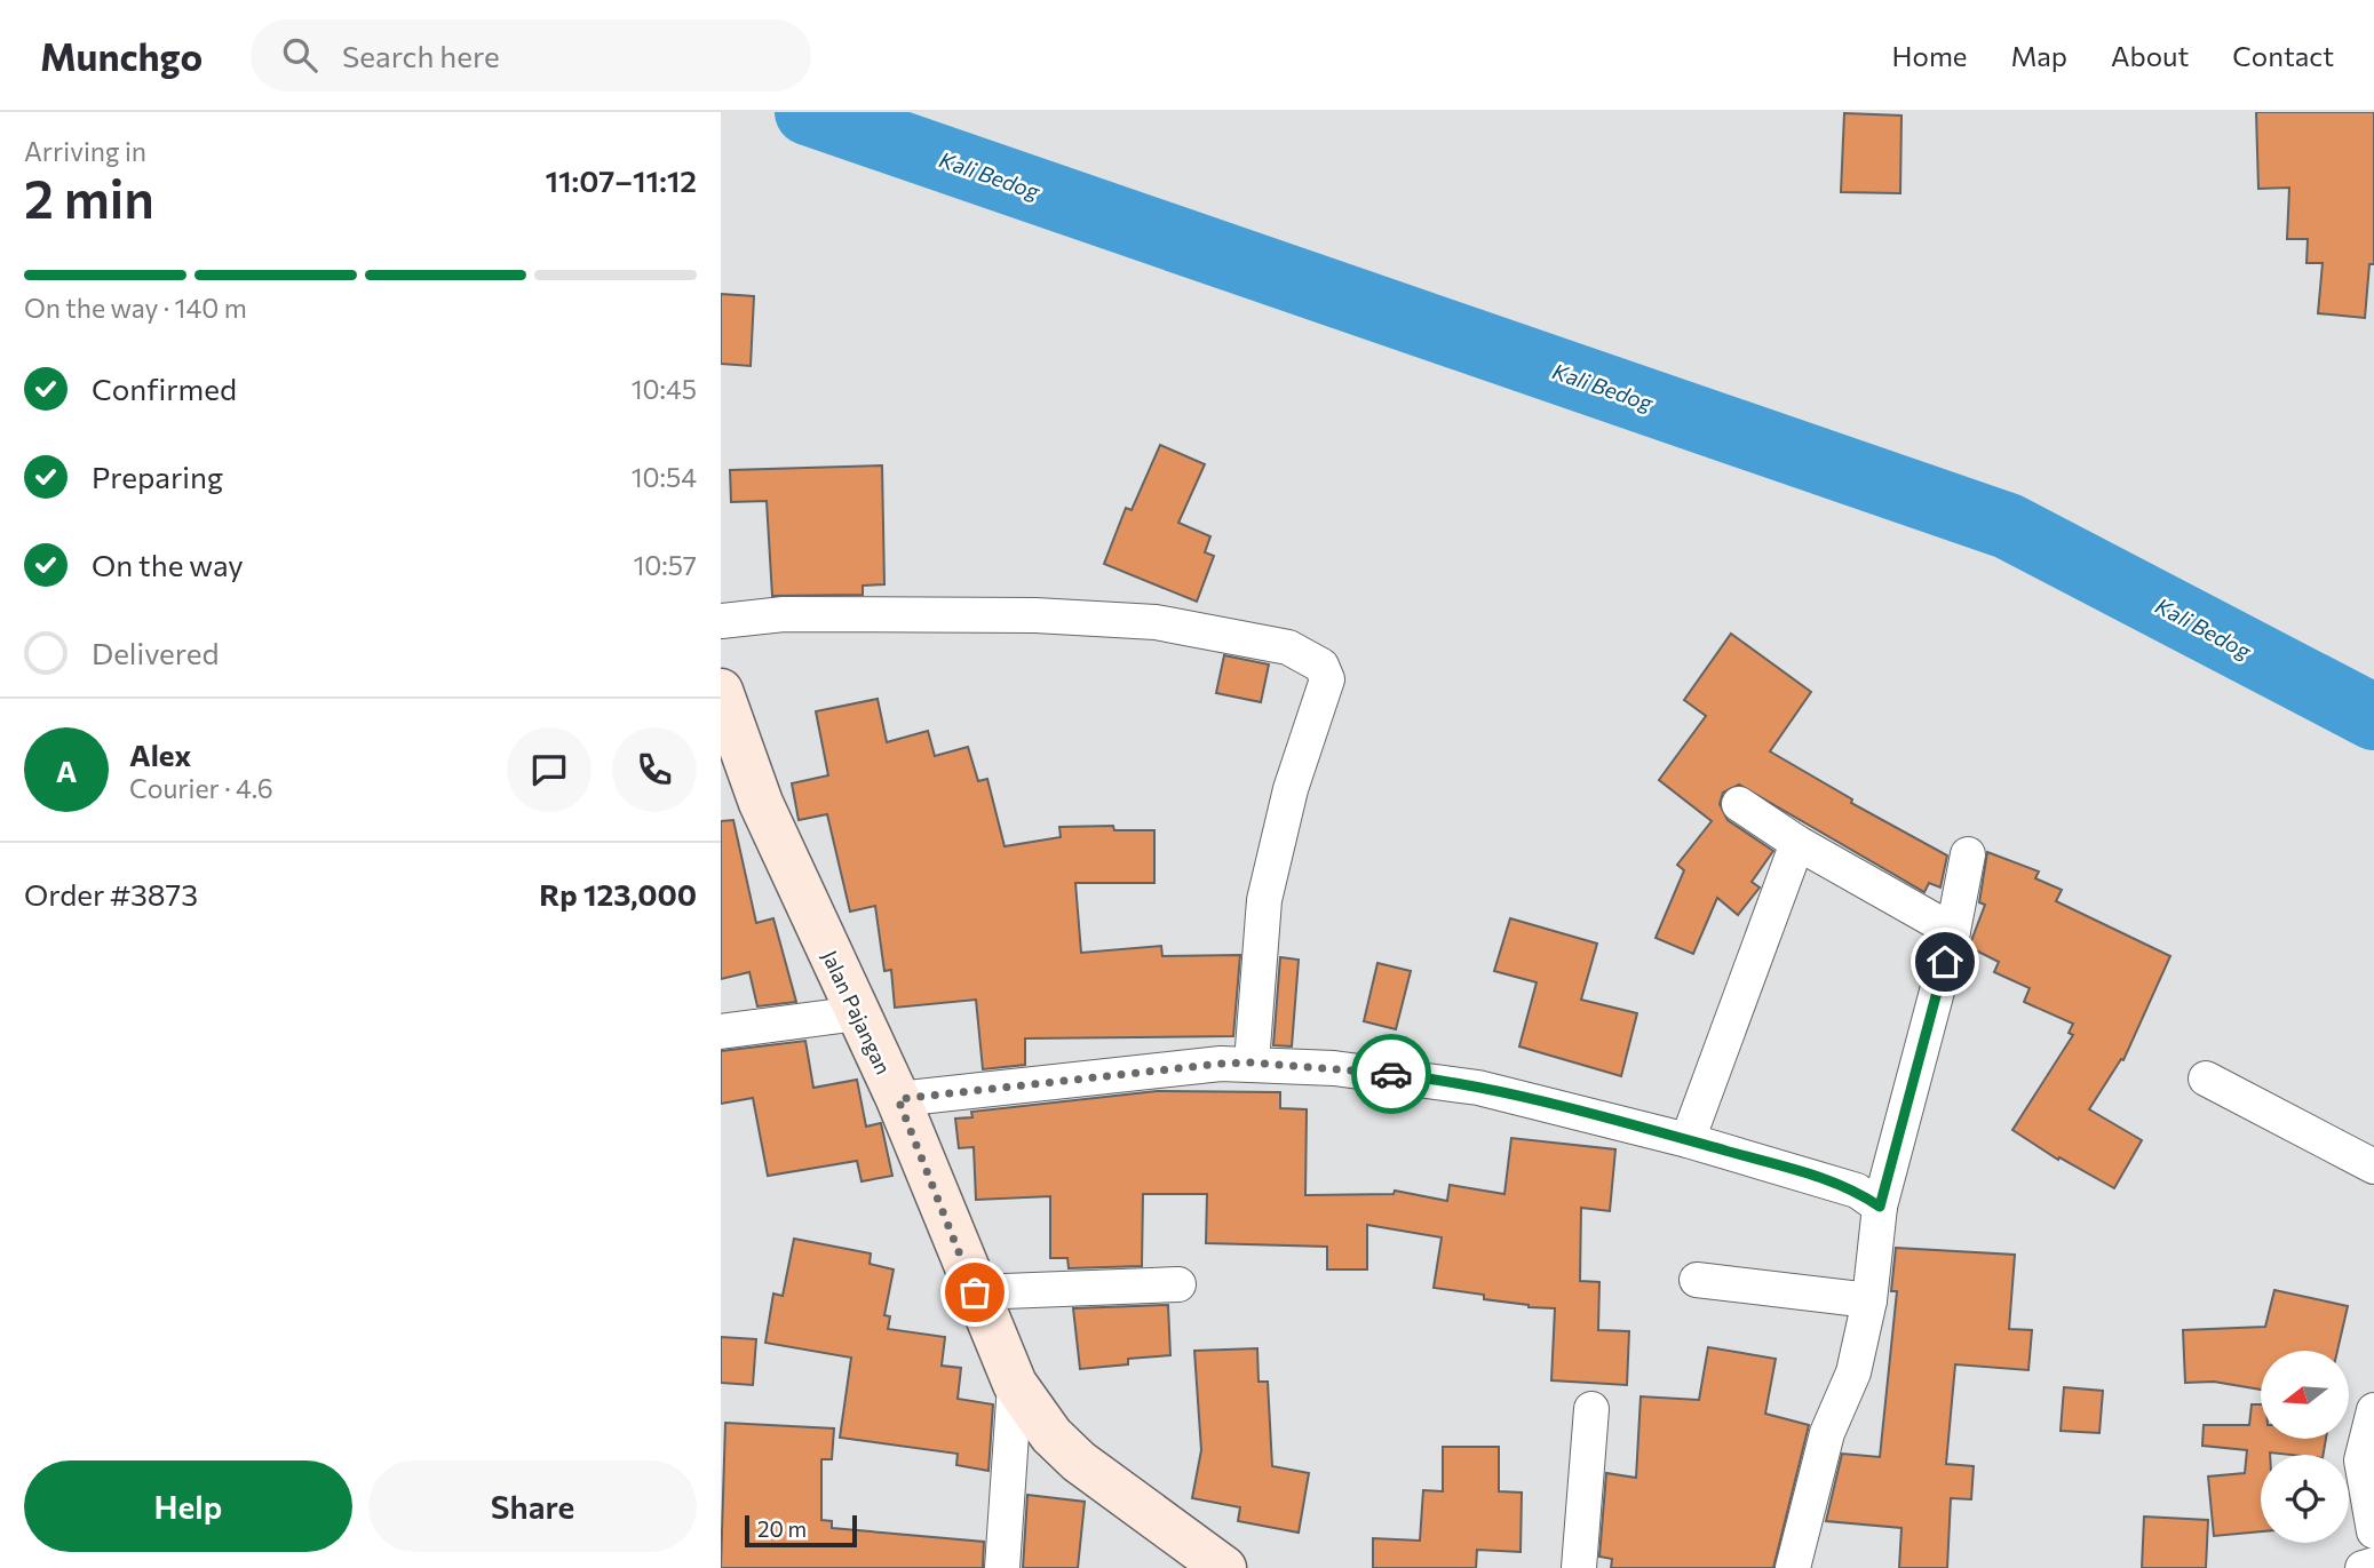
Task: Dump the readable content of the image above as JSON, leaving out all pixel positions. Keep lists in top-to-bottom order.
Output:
{
  "streets": {
    "main road": ["Jalan Pajangan"]
  },
  "water": ["Kali Bedog"],
  "scale_bar": "20 m",
  "north": "left",
  "page": {
    "header": "Munchgo",
    "search": "Search here",
    "nav": [
      "Home",
      "Map",
      "About",
      "Contact"
    ],
    "heading": ["2 min", "Arriving in", "11:07–11:12"],
    "panel": [
      "Alex",
      "Courier · 4.6",
      "Order #3873",
      "Rp 123,000"
    ],
    "bar": "On the way · 140 m",
    "list": [
      ["Confirmed", "10:45"],
      ["Preparing", "10:54"],
      ["On the way", "10:57"],
      "Delivered"
    ],
    "round": "A",
    "buttons": ["Help", "Share"],
    "scale": "20 m"
  }
}
